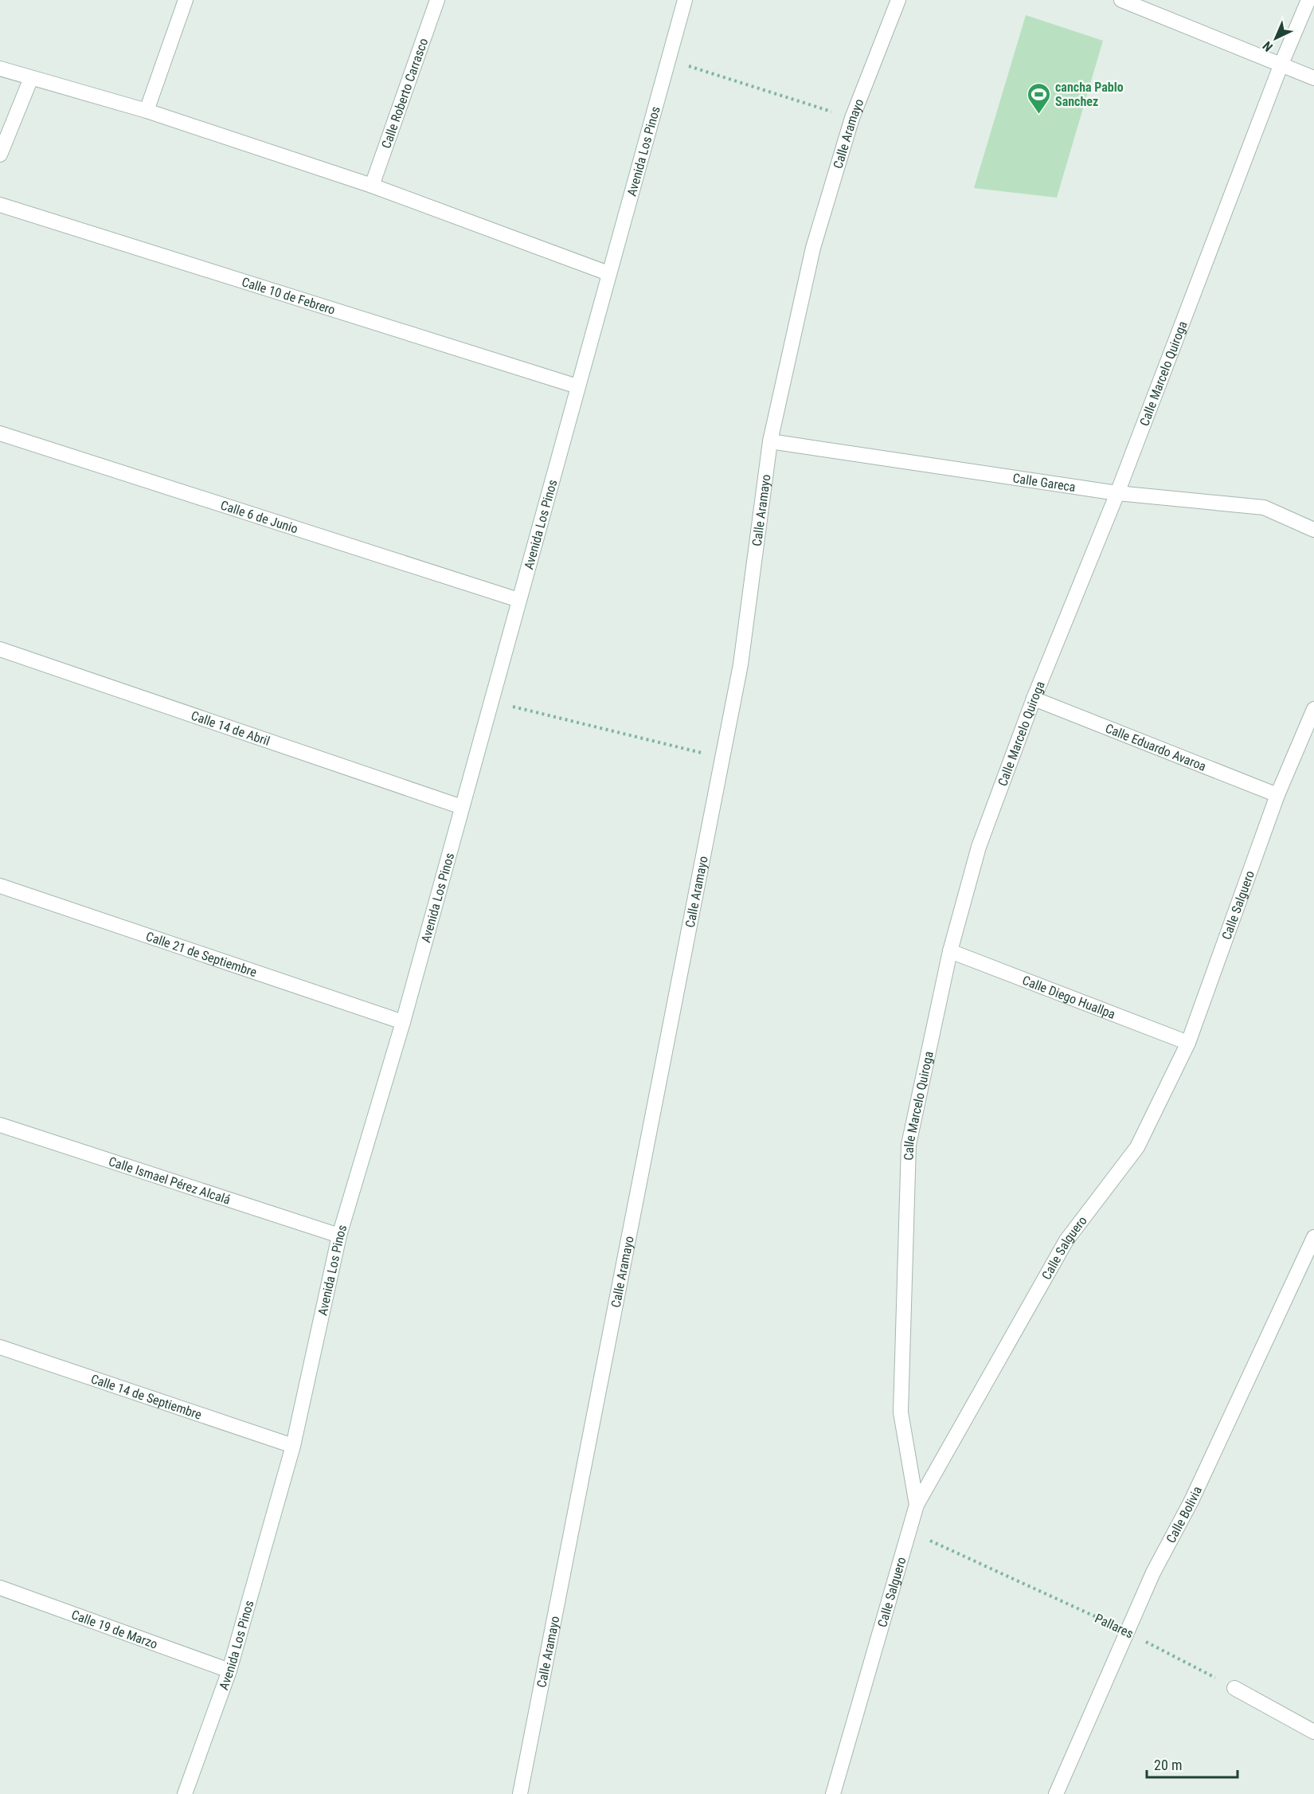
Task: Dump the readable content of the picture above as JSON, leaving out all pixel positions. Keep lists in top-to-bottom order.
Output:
{
  "streets": {
    "street": [
      "Calle Roberto Carrasco",
      "Calle Aramayo",
      "Avenida Los Pinos",
      "Calle 10 de Febrero",
      "Calle Marcelo Quiroga",
      "Calle Gareca",
      "Calle 6 de Junio",
      "Calle 14 de Abril",
      "Calle Eduardo Avaroa",
      "Calle Salguero",
      "Calle 21 de Septiembre",
      "Calle Diego Huallpa",
      "Calle Ismael Pérez Alcalá",
      "Calle 14 de Septiembre",
      "Calle Bolivia",
      "Calle 19 de Marzo"
    ],
    "path": ["Pallares"]
  },
  "crossings": [
    ["Calle Aramayo", "Calle Gareca"],
    ["Avenida Los Pinos", "Calle 10 de Febrero"],
    ["Avenida Los Pinos", "Calle 6 de Junio"],
    ["Avenida Los Pinos", "Calle 14 de Abril"],
    ["Avenida Los Pinos", "Calle 21 de Septiembre"],
    ["Avenida Los Pinos", "Calle Ismael Pérez Alcalá"],
    ["Avenida Los Pinos", "Calle 14 de Septiembre"],
    ["Avenida Los Pinos", "Calle 19 de Marzo"],
    ["Calle Marcelo Quiroga", "Calle Gareca"],
    ["Calle Marcelo Quiroga", "Calle Eduardo Avaroa"],
    ["Calle Marcelo Quiroga", "Calle Salguero"],
    ["Calle Marcelo Quiroga", "Calle Diego Huallpa"],
    ["Calle Eduardo Avaroa", "Calle Salguero"],
    ["Calle Salguero", "Calle Diego Huallpa"],
    ["Calle Salguero", "Pallares"],
    ["Calle Bolivia", "Pallares"]
  ],
  "places": {
    "sports": ["cancha Pablo Sanchez"]
  },
  "scale_bar": "20 m",
  "north": "bottom left"
}
